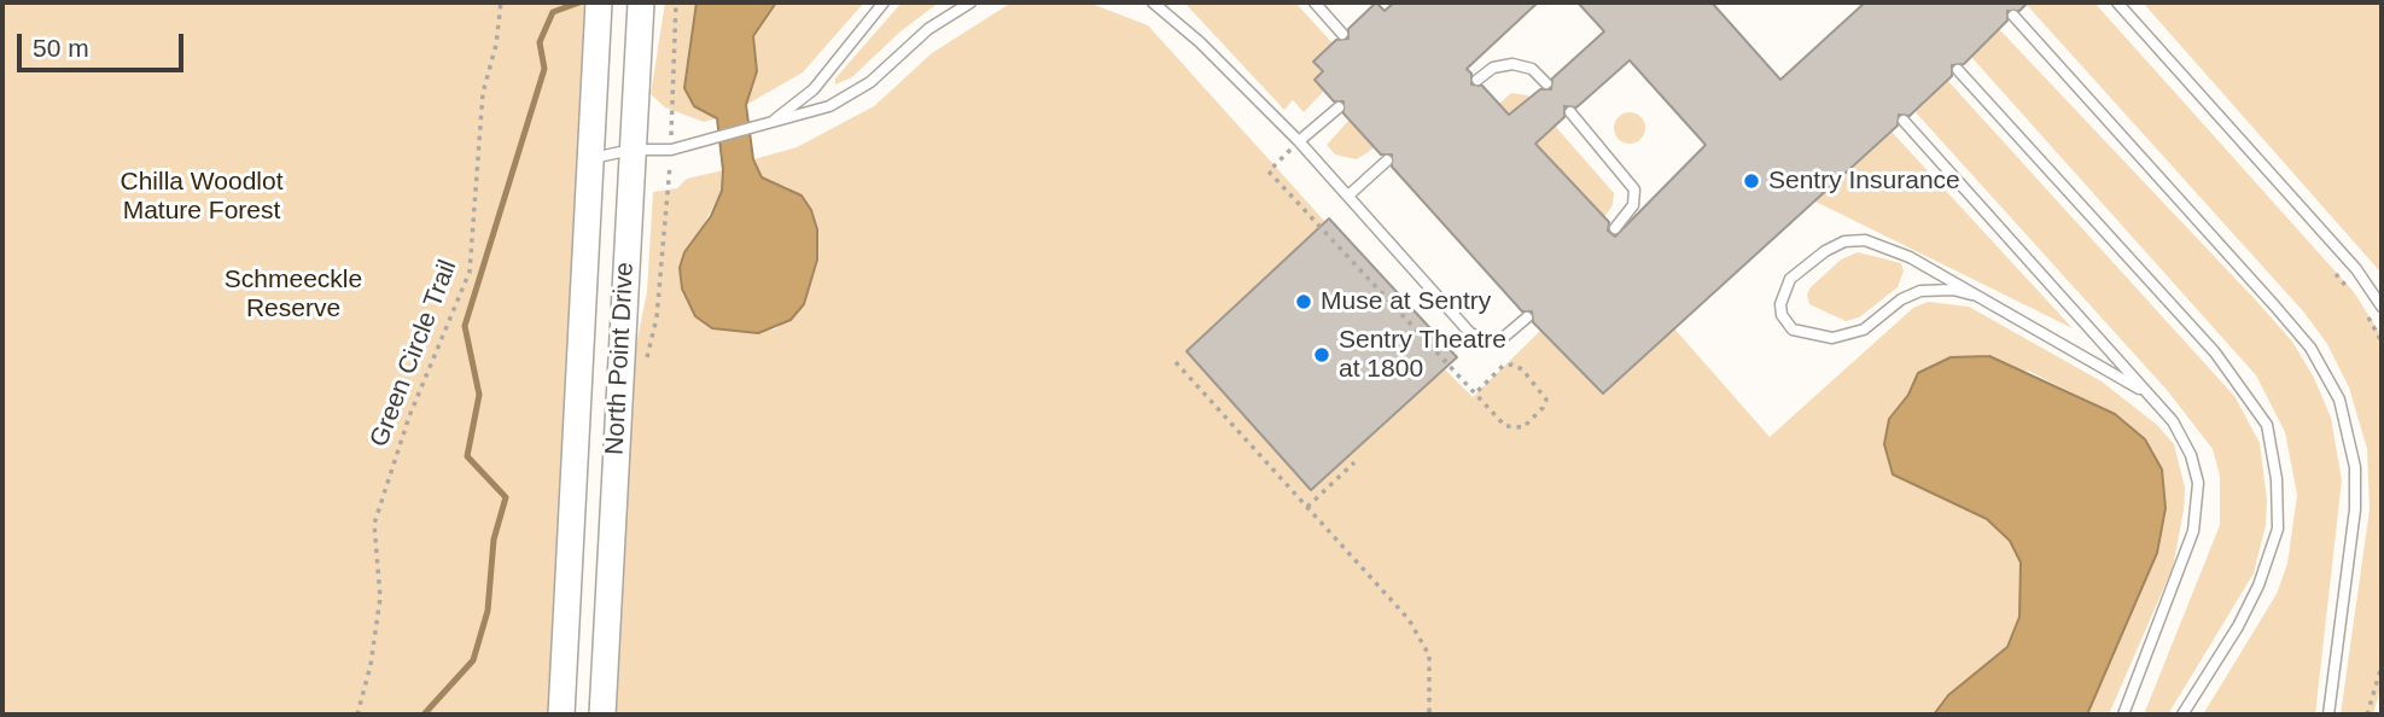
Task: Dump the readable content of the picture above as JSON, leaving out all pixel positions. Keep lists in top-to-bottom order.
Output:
{
  "streets": {
    "street": ["North Point Drive"],
    "path": ["Green Circle Trail"]
  },
  "parks": ["Chilla Woodlot Mature Forest", "Schmeeckle Reserve"],
  "places": ["Sentry Insurance", "Muse at Sentry", "Sentry Theatre at 1800"],
  "scale_bar": "50 m"
}
